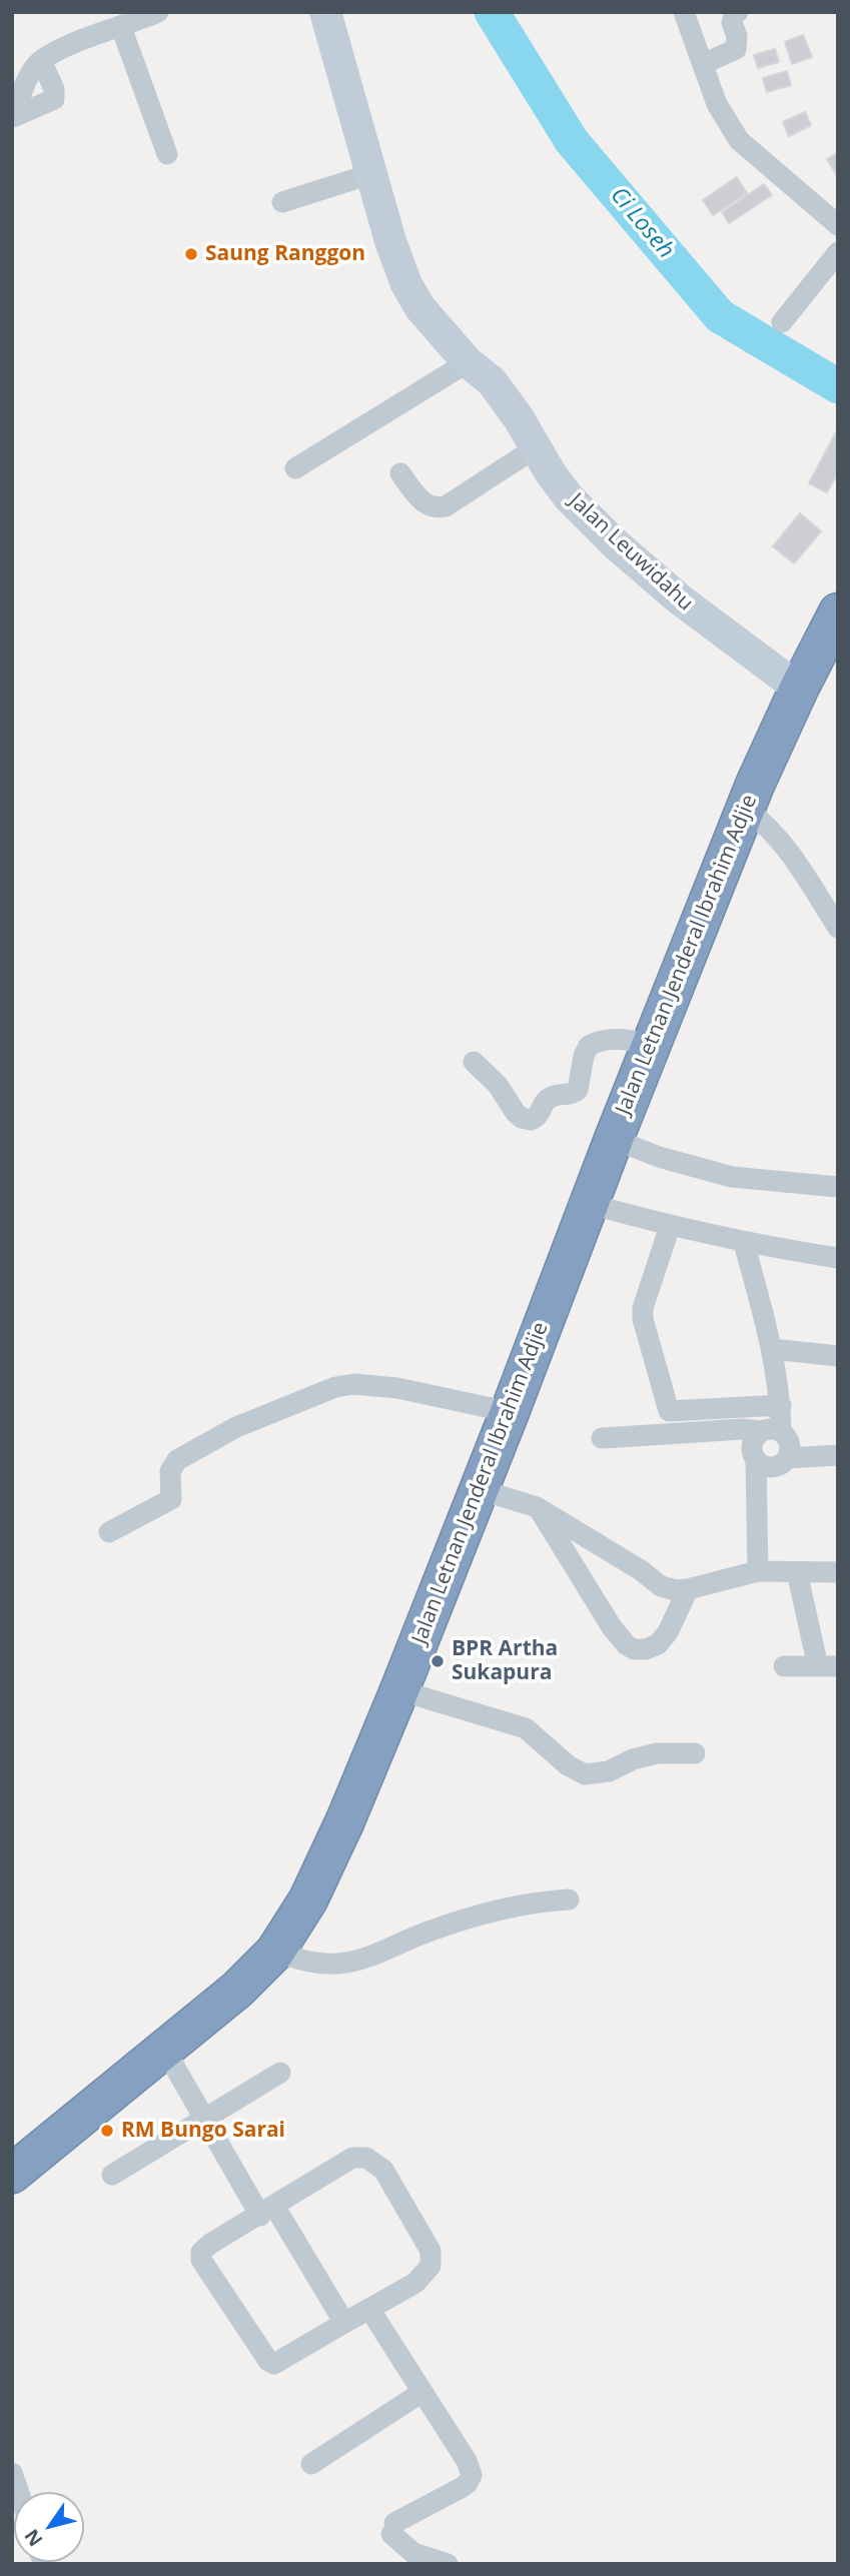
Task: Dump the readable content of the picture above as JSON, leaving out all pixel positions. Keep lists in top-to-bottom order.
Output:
{
  "streets": {
    "highway": ["Jalan Letnan Jenderal Ibrahim Adjie"],
    "street": ["Jalan Leuwidahu"]
  },
  "crossings": [
    ["Jalan Leuwidahu", "Jalan Letnan Jenderal Ibrahim Adjie"]
  ],
  "water": ["Ci Loseh"],
  "places": ["Saung Ranggon", "BPR Artha Sukapura", "RM Bungo Sarai"],
  "north": "bottom left"
}
